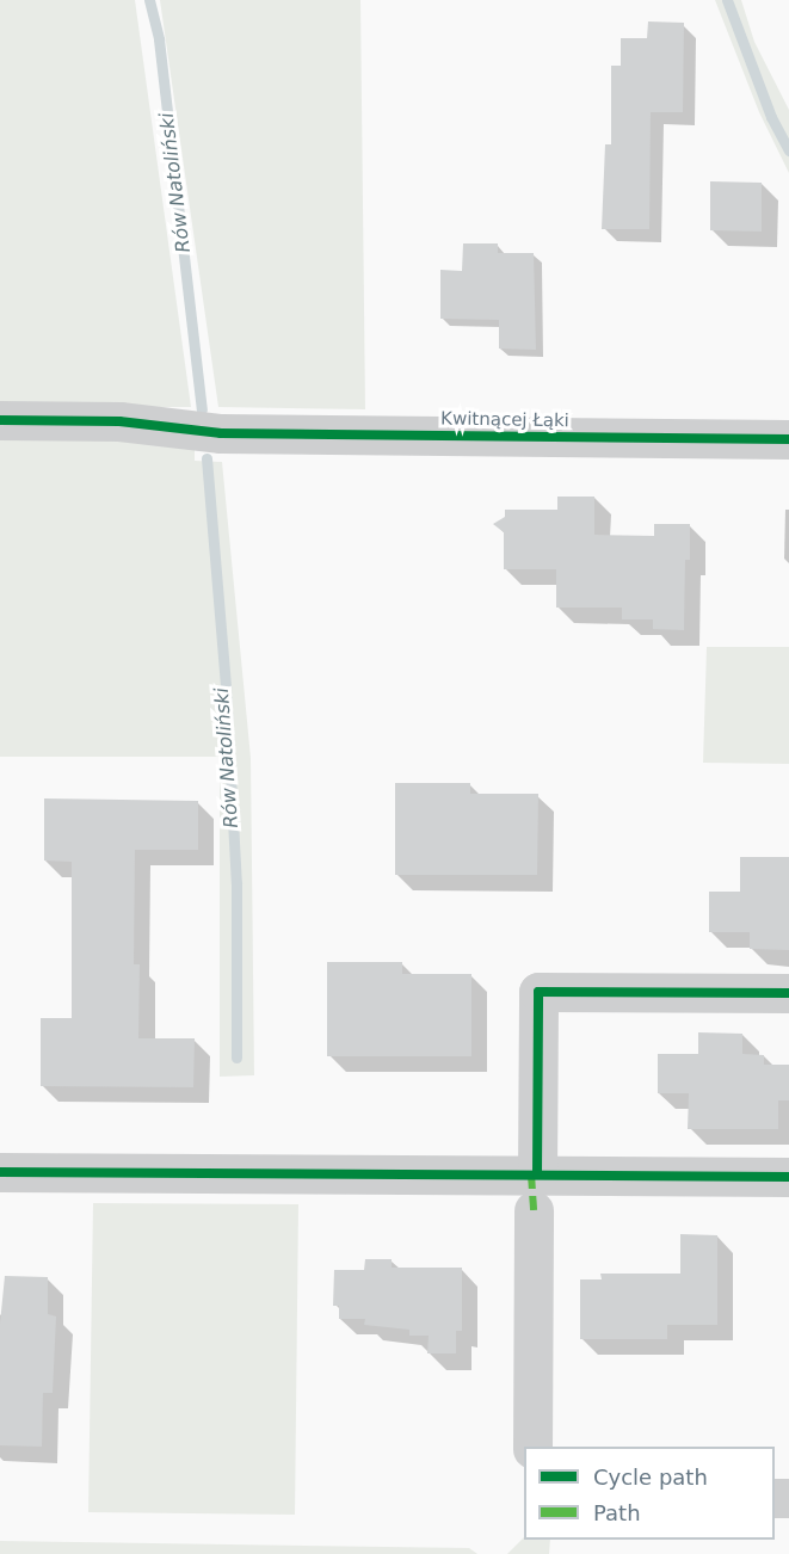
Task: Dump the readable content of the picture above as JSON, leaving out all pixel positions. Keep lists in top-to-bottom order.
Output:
{
  "streets": {
    "street": ["Kwitnącej Łąki"]
  },
  "water": ["Rów Natoliński"],
  "legend": ["Cycle path", "Path"]
}
